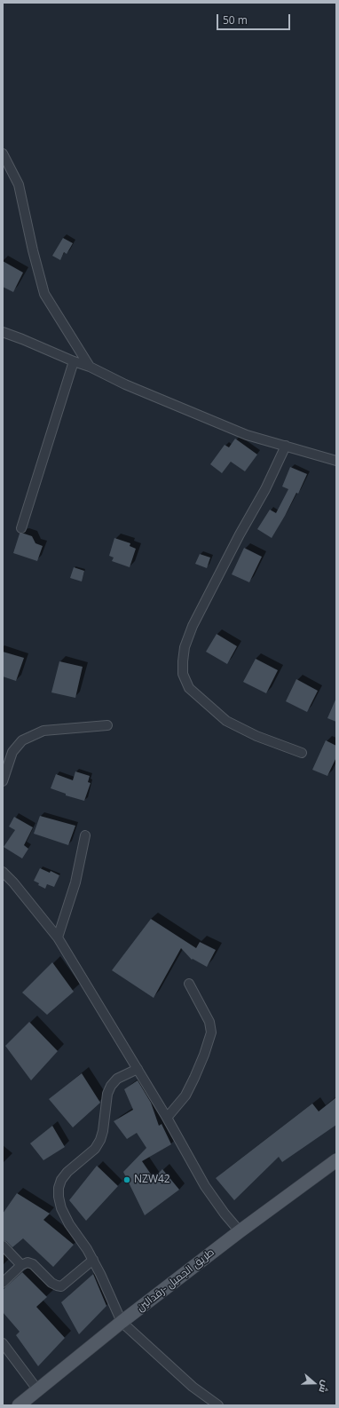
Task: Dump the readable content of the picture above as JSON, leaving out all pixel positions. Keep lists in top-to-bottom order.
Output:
{
  "streets": {
    "main road": ["طريق الجميل -رقدالين"]
  },
  "places": ["NZW42"],
  "scale_bar": "50 m",
  "north": "right"
}
